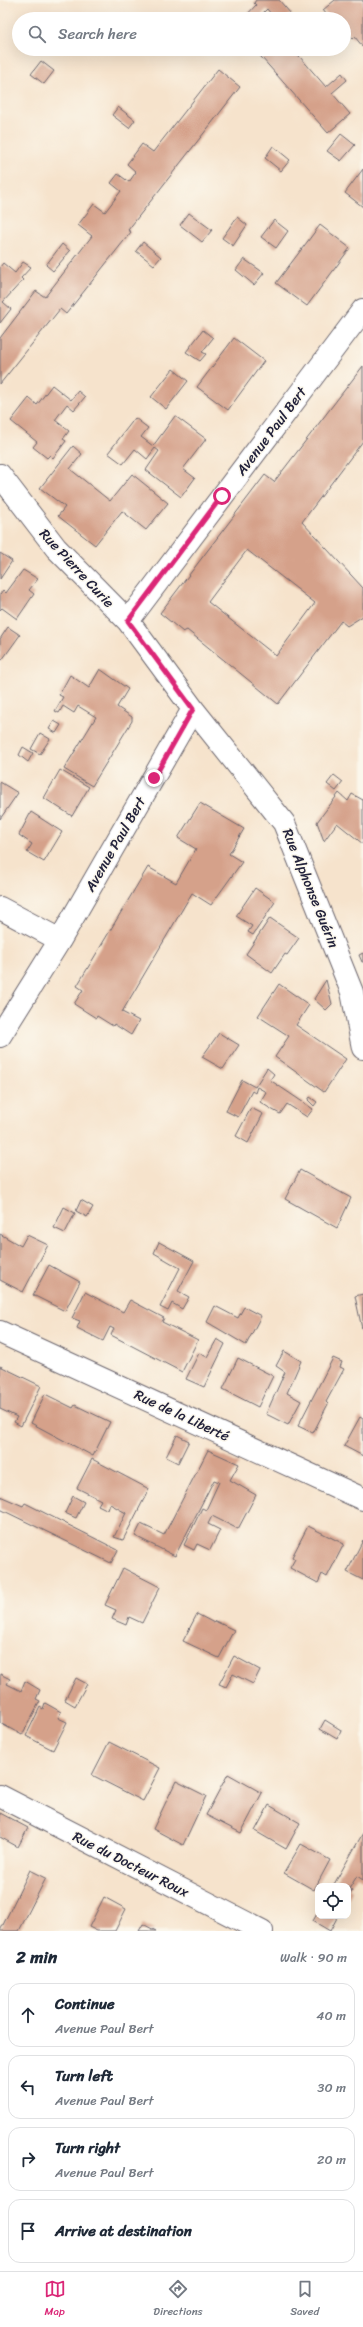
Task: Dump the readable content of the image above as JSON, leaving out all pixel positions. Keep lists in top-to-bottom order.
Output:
{
  "streets": {
    "street": [
      "Avenue Paul Bert",
      "Rue Pierre Curie",
      "Rue Alphonse Guérin",
      "Rue de la Liberté",
      "Rue du Docteur Roux"
    ]
  },
  "crossings": [
    ["Avenue Paul Bert", "Rue Pierre Curie"],
    ["Avenue Paul Bert", "Rue Alphonse Guérin"]
  ],
  "page": {
    "search": "Search here",
    "heading": ["2 min", "Walk · 90 m"],
    "list": [
      ["Continue", "Avenue Paul Bert", "40 m"],
      ["Turn left", "Avenue Paul Bert", "30 m"],
      ["Turn right", "Avenue Paul Bert", "20 m"],
      "Arrive at destination"
    ],
    "nav": ["Map", "Directions", "Saved"]
  }
}
